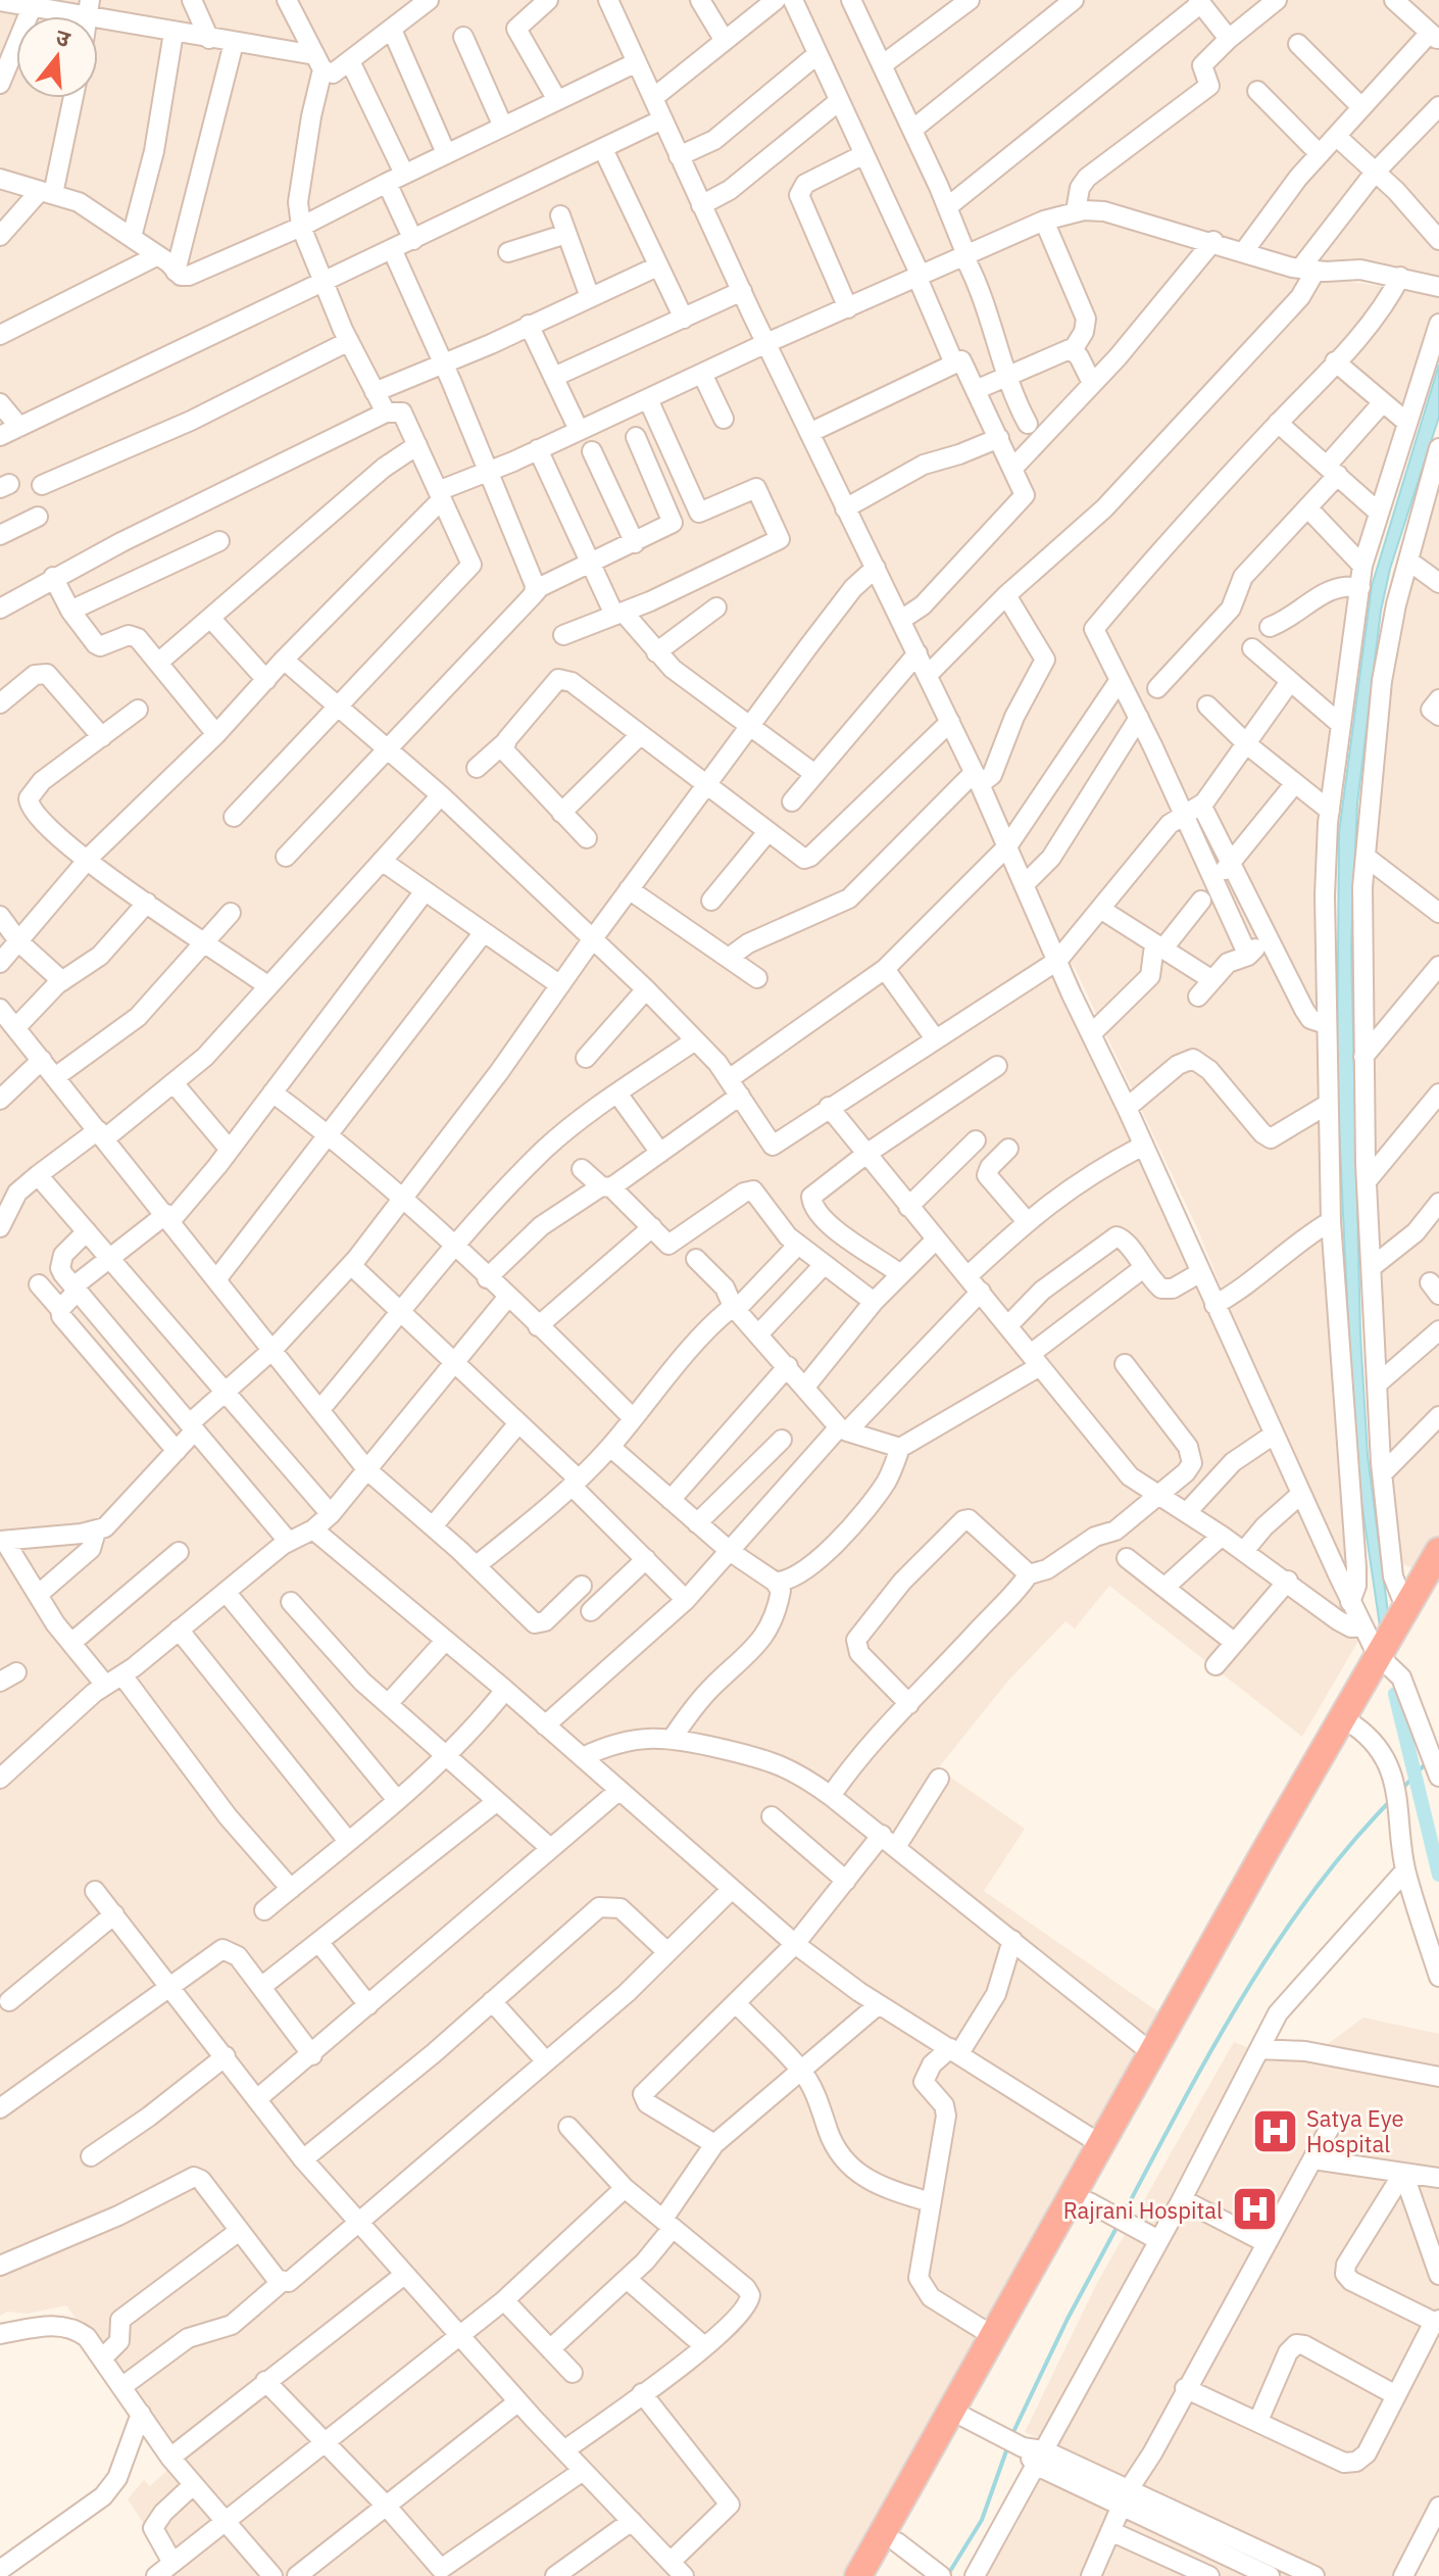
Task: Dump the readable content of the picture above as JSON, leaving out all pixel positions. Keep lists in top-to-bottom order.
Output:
{
  "places": {
    "hospital": ["Satya Eye Hospital", "Rajrani Hospital"]
  },
  "north": "top"
}
